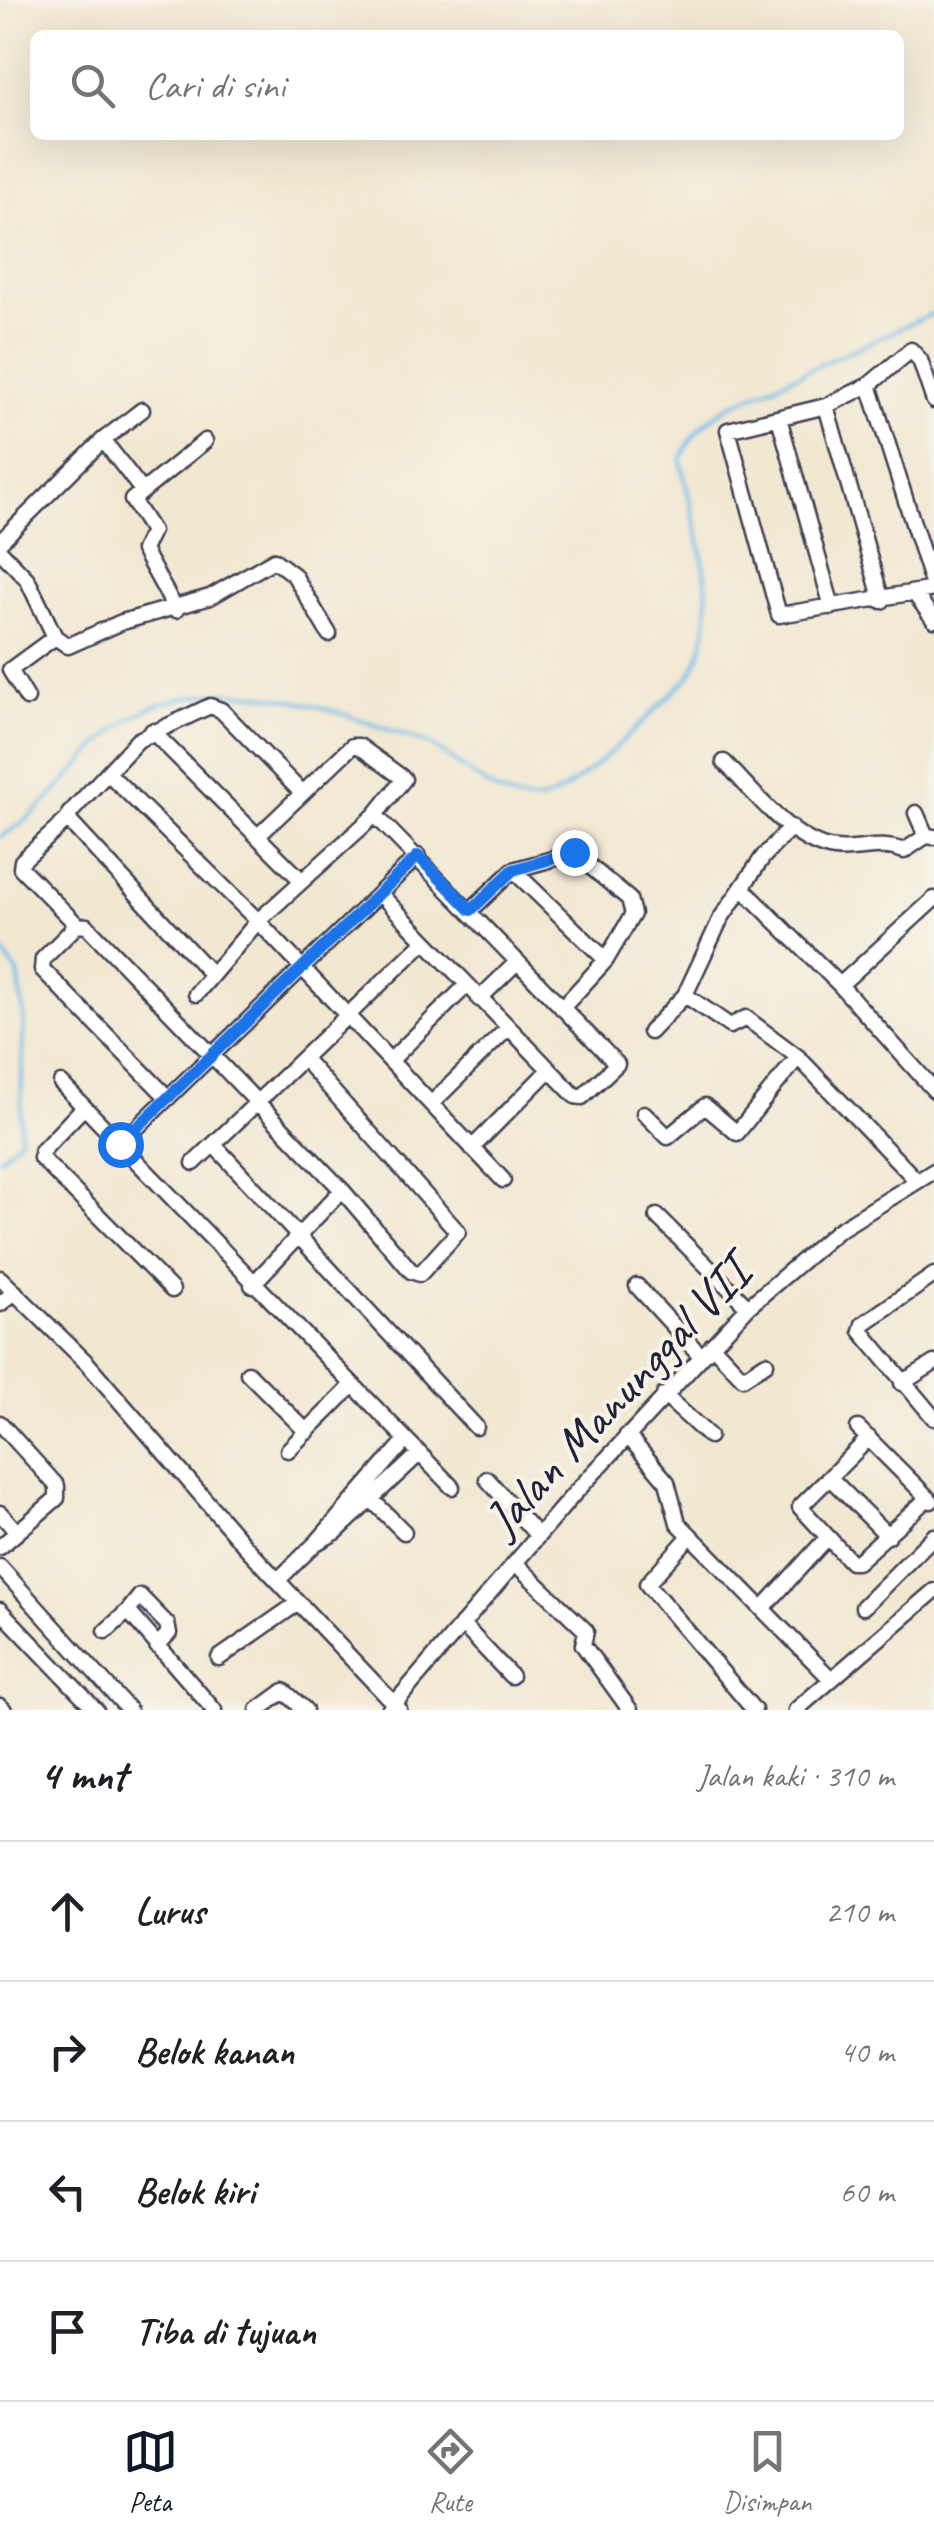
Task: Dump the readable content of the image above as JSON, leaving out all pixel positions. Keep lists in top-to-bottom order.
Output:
{
  "streets": {
    "street": ["Jalan Manunggal VII"]
  },
  "page": {
    "search": "Cari di sini",
    "heading": ["4 mnt", "Jalan kaki · 310 m"],
    "list": [
      ["Lurus", "210 m"],
      ["Belok kanan", "40 m"],
      ["Belok kiri", "60 m"],
      "Tiba di tujuan"
    ],
    "nav": ["Peta", "Rute", "Disimpan"]
  }
}
